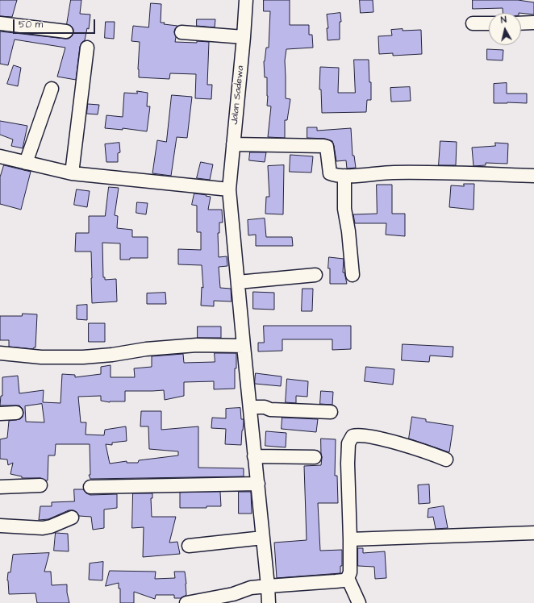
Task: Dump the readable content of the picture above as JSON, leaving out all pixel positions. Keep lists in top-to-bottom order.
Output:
{
  "streets": {
    "street": ["Jalan Sadewa"]
  },
  "scale_bar": "50 m",
  "north": "top"
}
